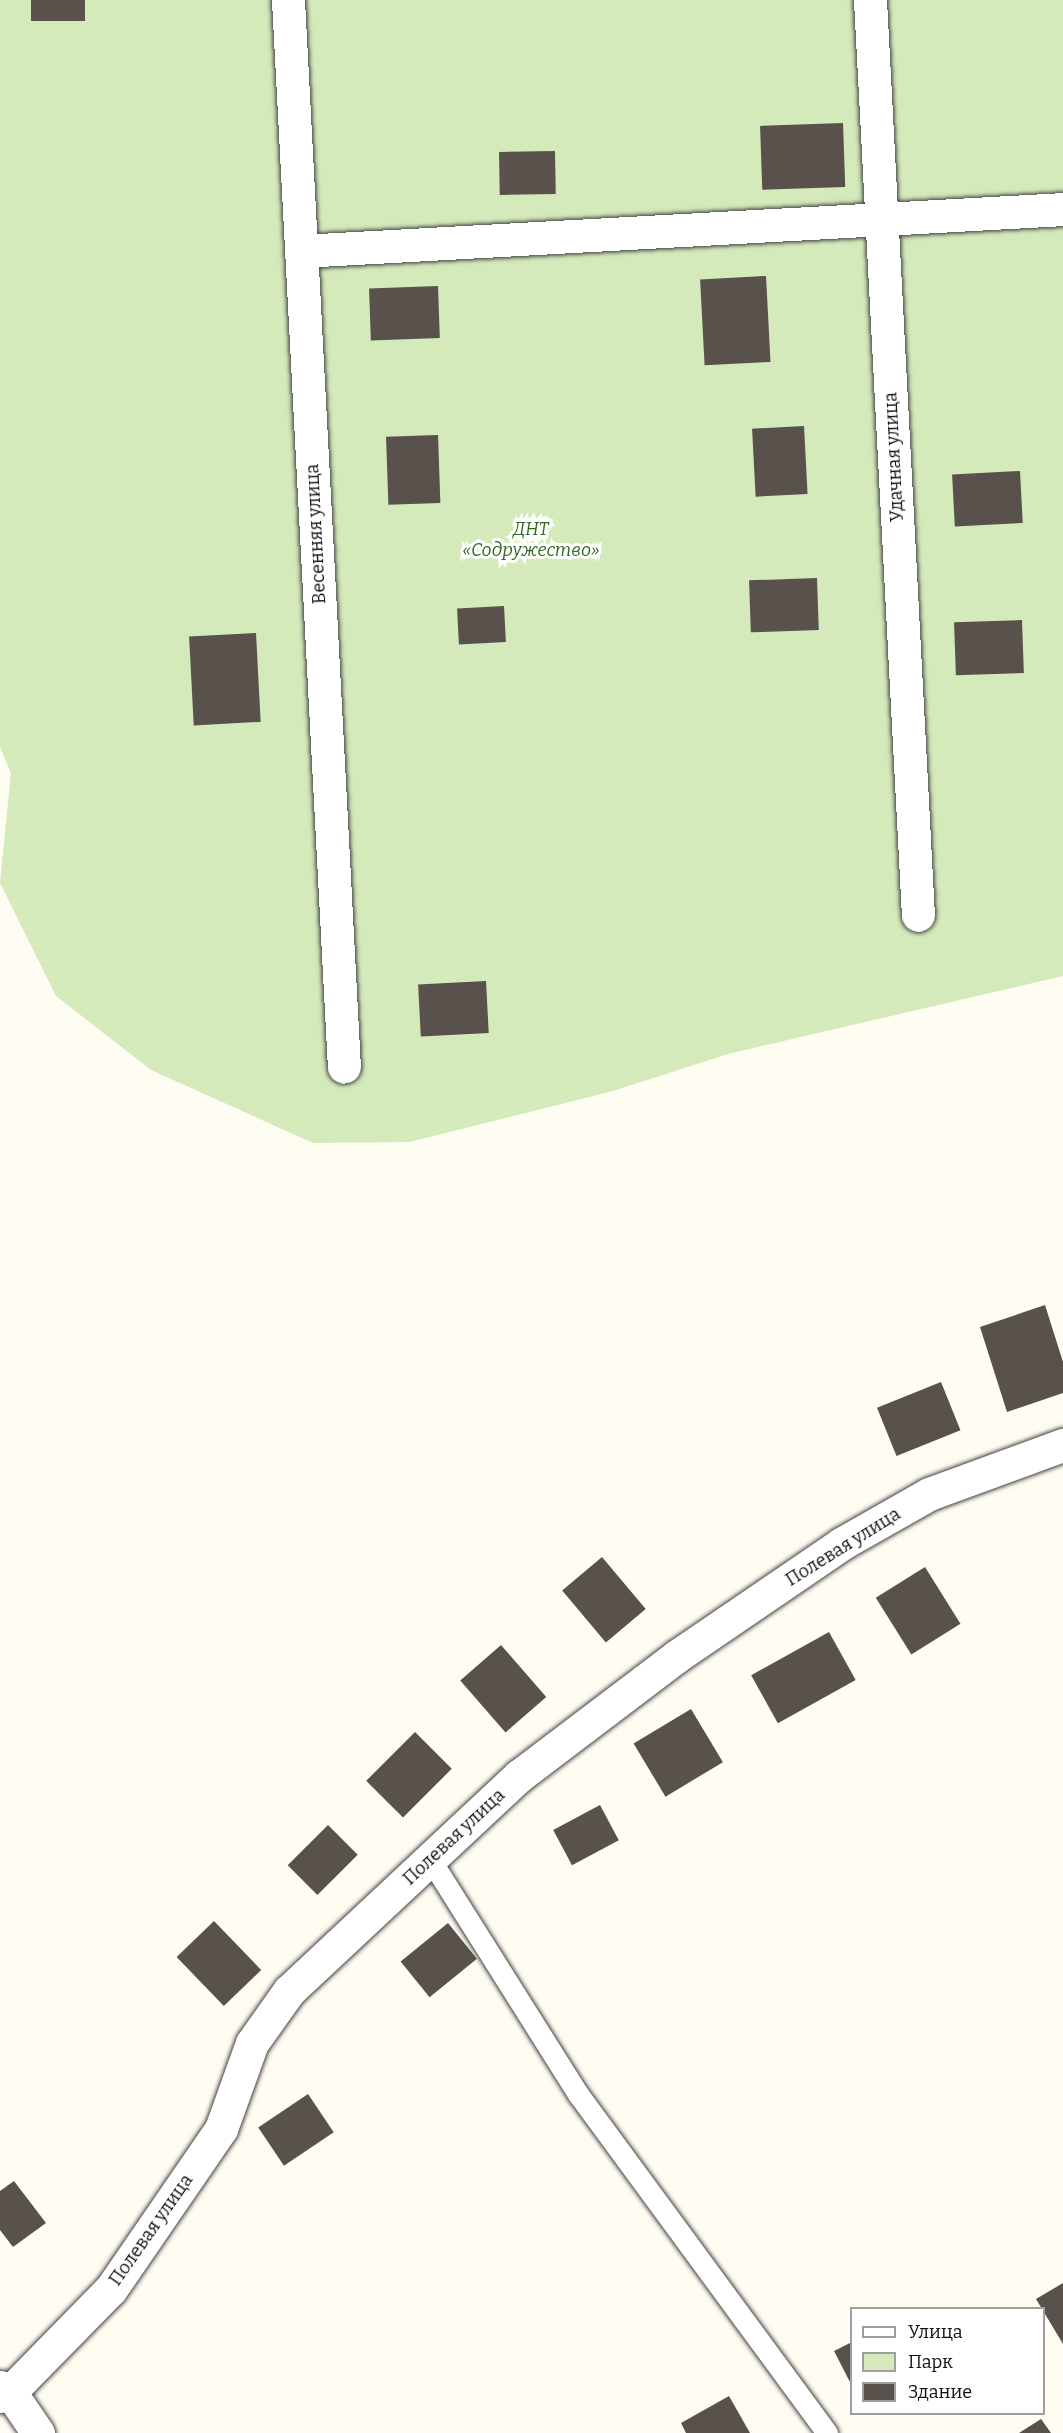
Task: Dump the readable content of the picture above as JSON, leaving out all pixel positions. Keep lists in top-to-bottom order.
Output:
{
  "streets": {
    "street": ["Удачная улица", "Весенняя улица", "Полевая улица"]
  },
  "parks": ["ДНТ «Содружество»"],
  "legend": ["Улица", "Парк", "Здание"]
}
